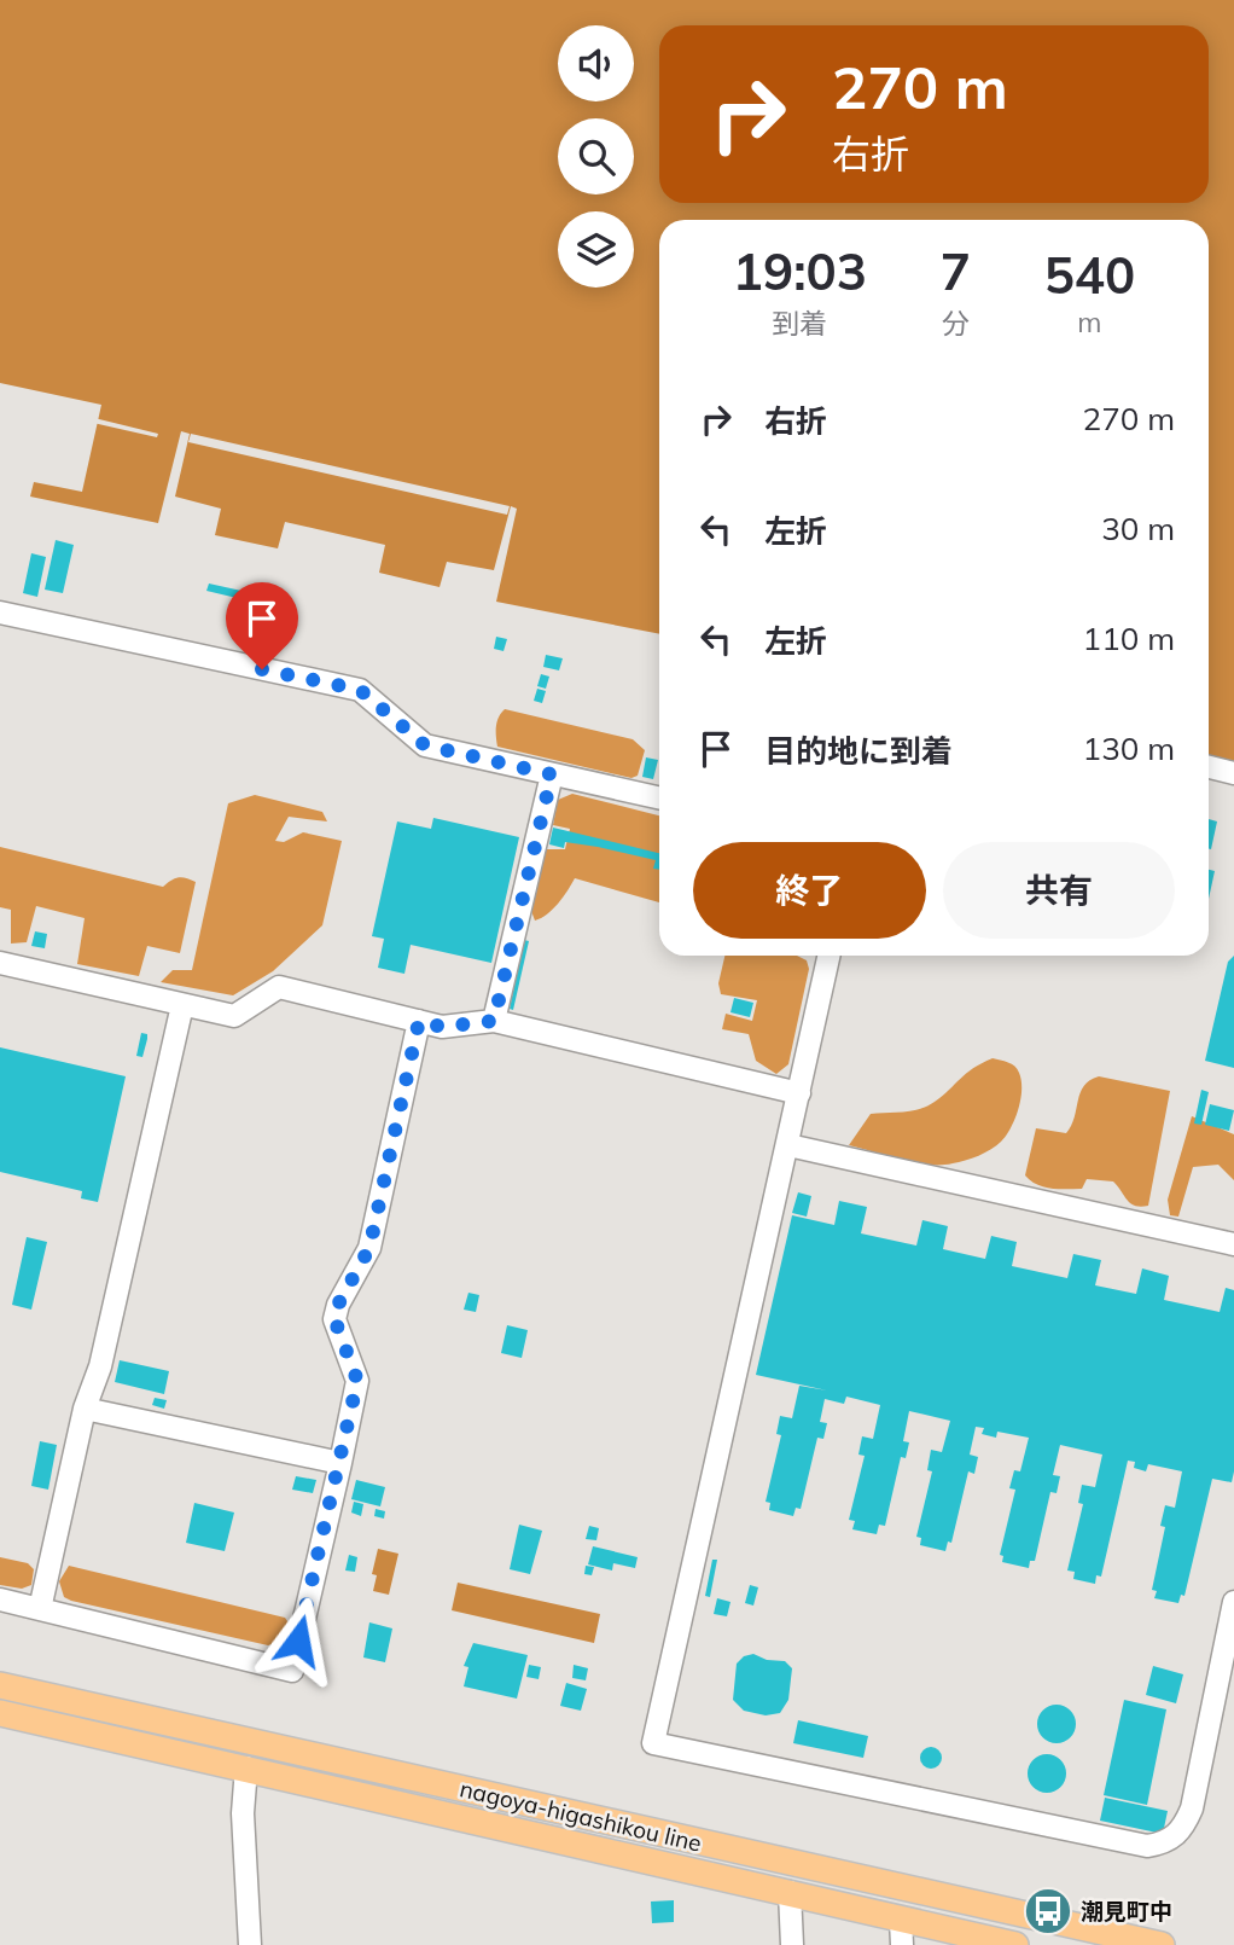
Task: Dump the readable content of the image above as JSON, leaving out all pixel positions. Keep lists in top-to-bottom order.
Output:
{
  "streets": {
    "main road": ["nagoya-higashikou line"]
  },
  "places": {
    "bus stop": ["潮見町中"]
  },
  "page": {
    "turn": ["270 m", "右折"],
    "eta": [
      "19:03",
      "到着",
      "7",
      "分",
      "540",
      "m"
    ],
    "list": [
      {
        "name": "右折",
        "value": "270 m"
      },
      {
        "name": "左折",
        "value": "30 m"
      },
      {
        "name": "左折",
        "value": "110 m"
      },
      {
        "name": "目的地に到着",
        "value": "130 m"
      }
    ],
    "buttons": ["終了", "共有"]
  }
}
